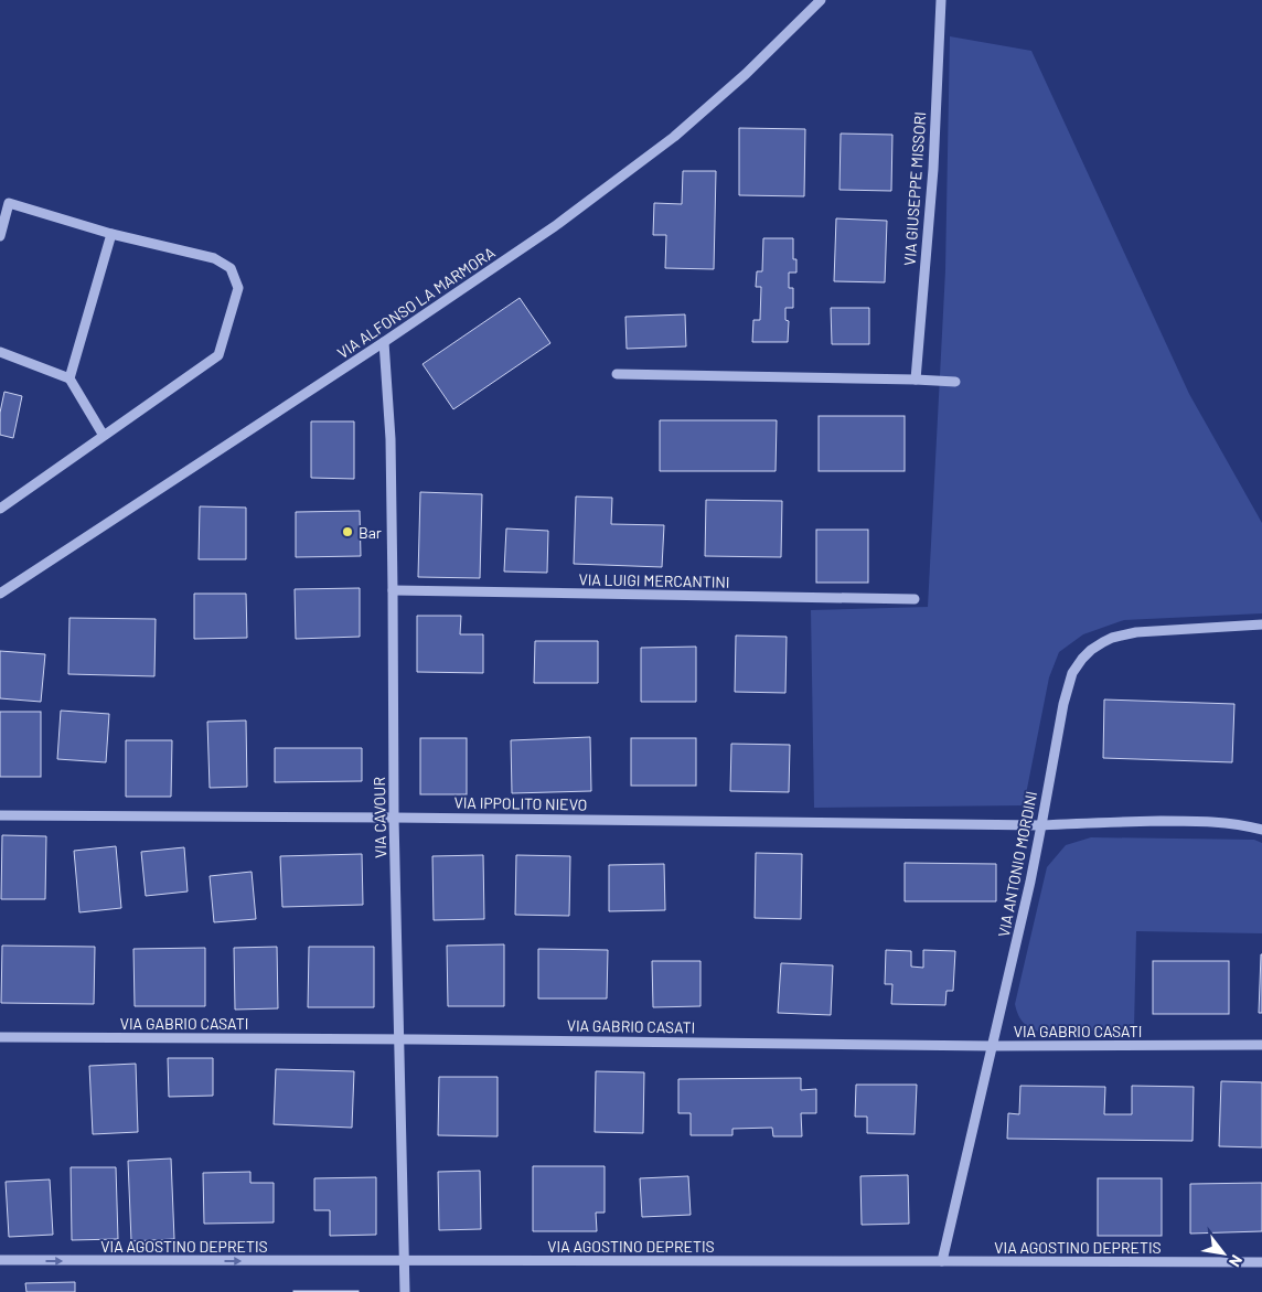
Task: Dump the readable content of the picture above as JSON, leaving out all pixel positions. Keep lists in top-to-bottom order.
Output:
{
  "streets": {
    "street": [
      "VIA GIUSEPPE MISSORI",
      "VIA ALFONSO LA MARMORA",
      "VIA LUIGI MERCANTINI",
      "VIA IPPOLITO NIEVO",
      "VIA CAVOUR",
      "VIA ANTONIO MORDINI",
      "VIA GABRIO CASATI",
      "VIA AGOSTINO DEPRETIS"
    ]
  },
  "crossings": [
    ["VIA ALFONSO LA MARMORA", "VIA CAVOUR"],
    ["VIA LUIGI MERCANTINI", "VIA CAVOUR"],
    ["VIA IPPOLITO NIEVO", "VIA CAVOUR"],
    ["VIA IPPOLITO NIEVO", "VIA ANTONIO MORDINI"],
    ["VIA CAVOUR", "VIA GABRIO CASATI"],
    ["VIA CAVOUR", "VIA AGOSTINO DEPRETIS"],
    ["VIA ANTONIO MORDINI", "VIA GABRIO CASATI"],
    ["VIA ANTONIO MORDINI", "VIA AGOSTINO DEPRETIS"]
  ],
  "places": ["Bar"],
  "north": "bottom right"
}
